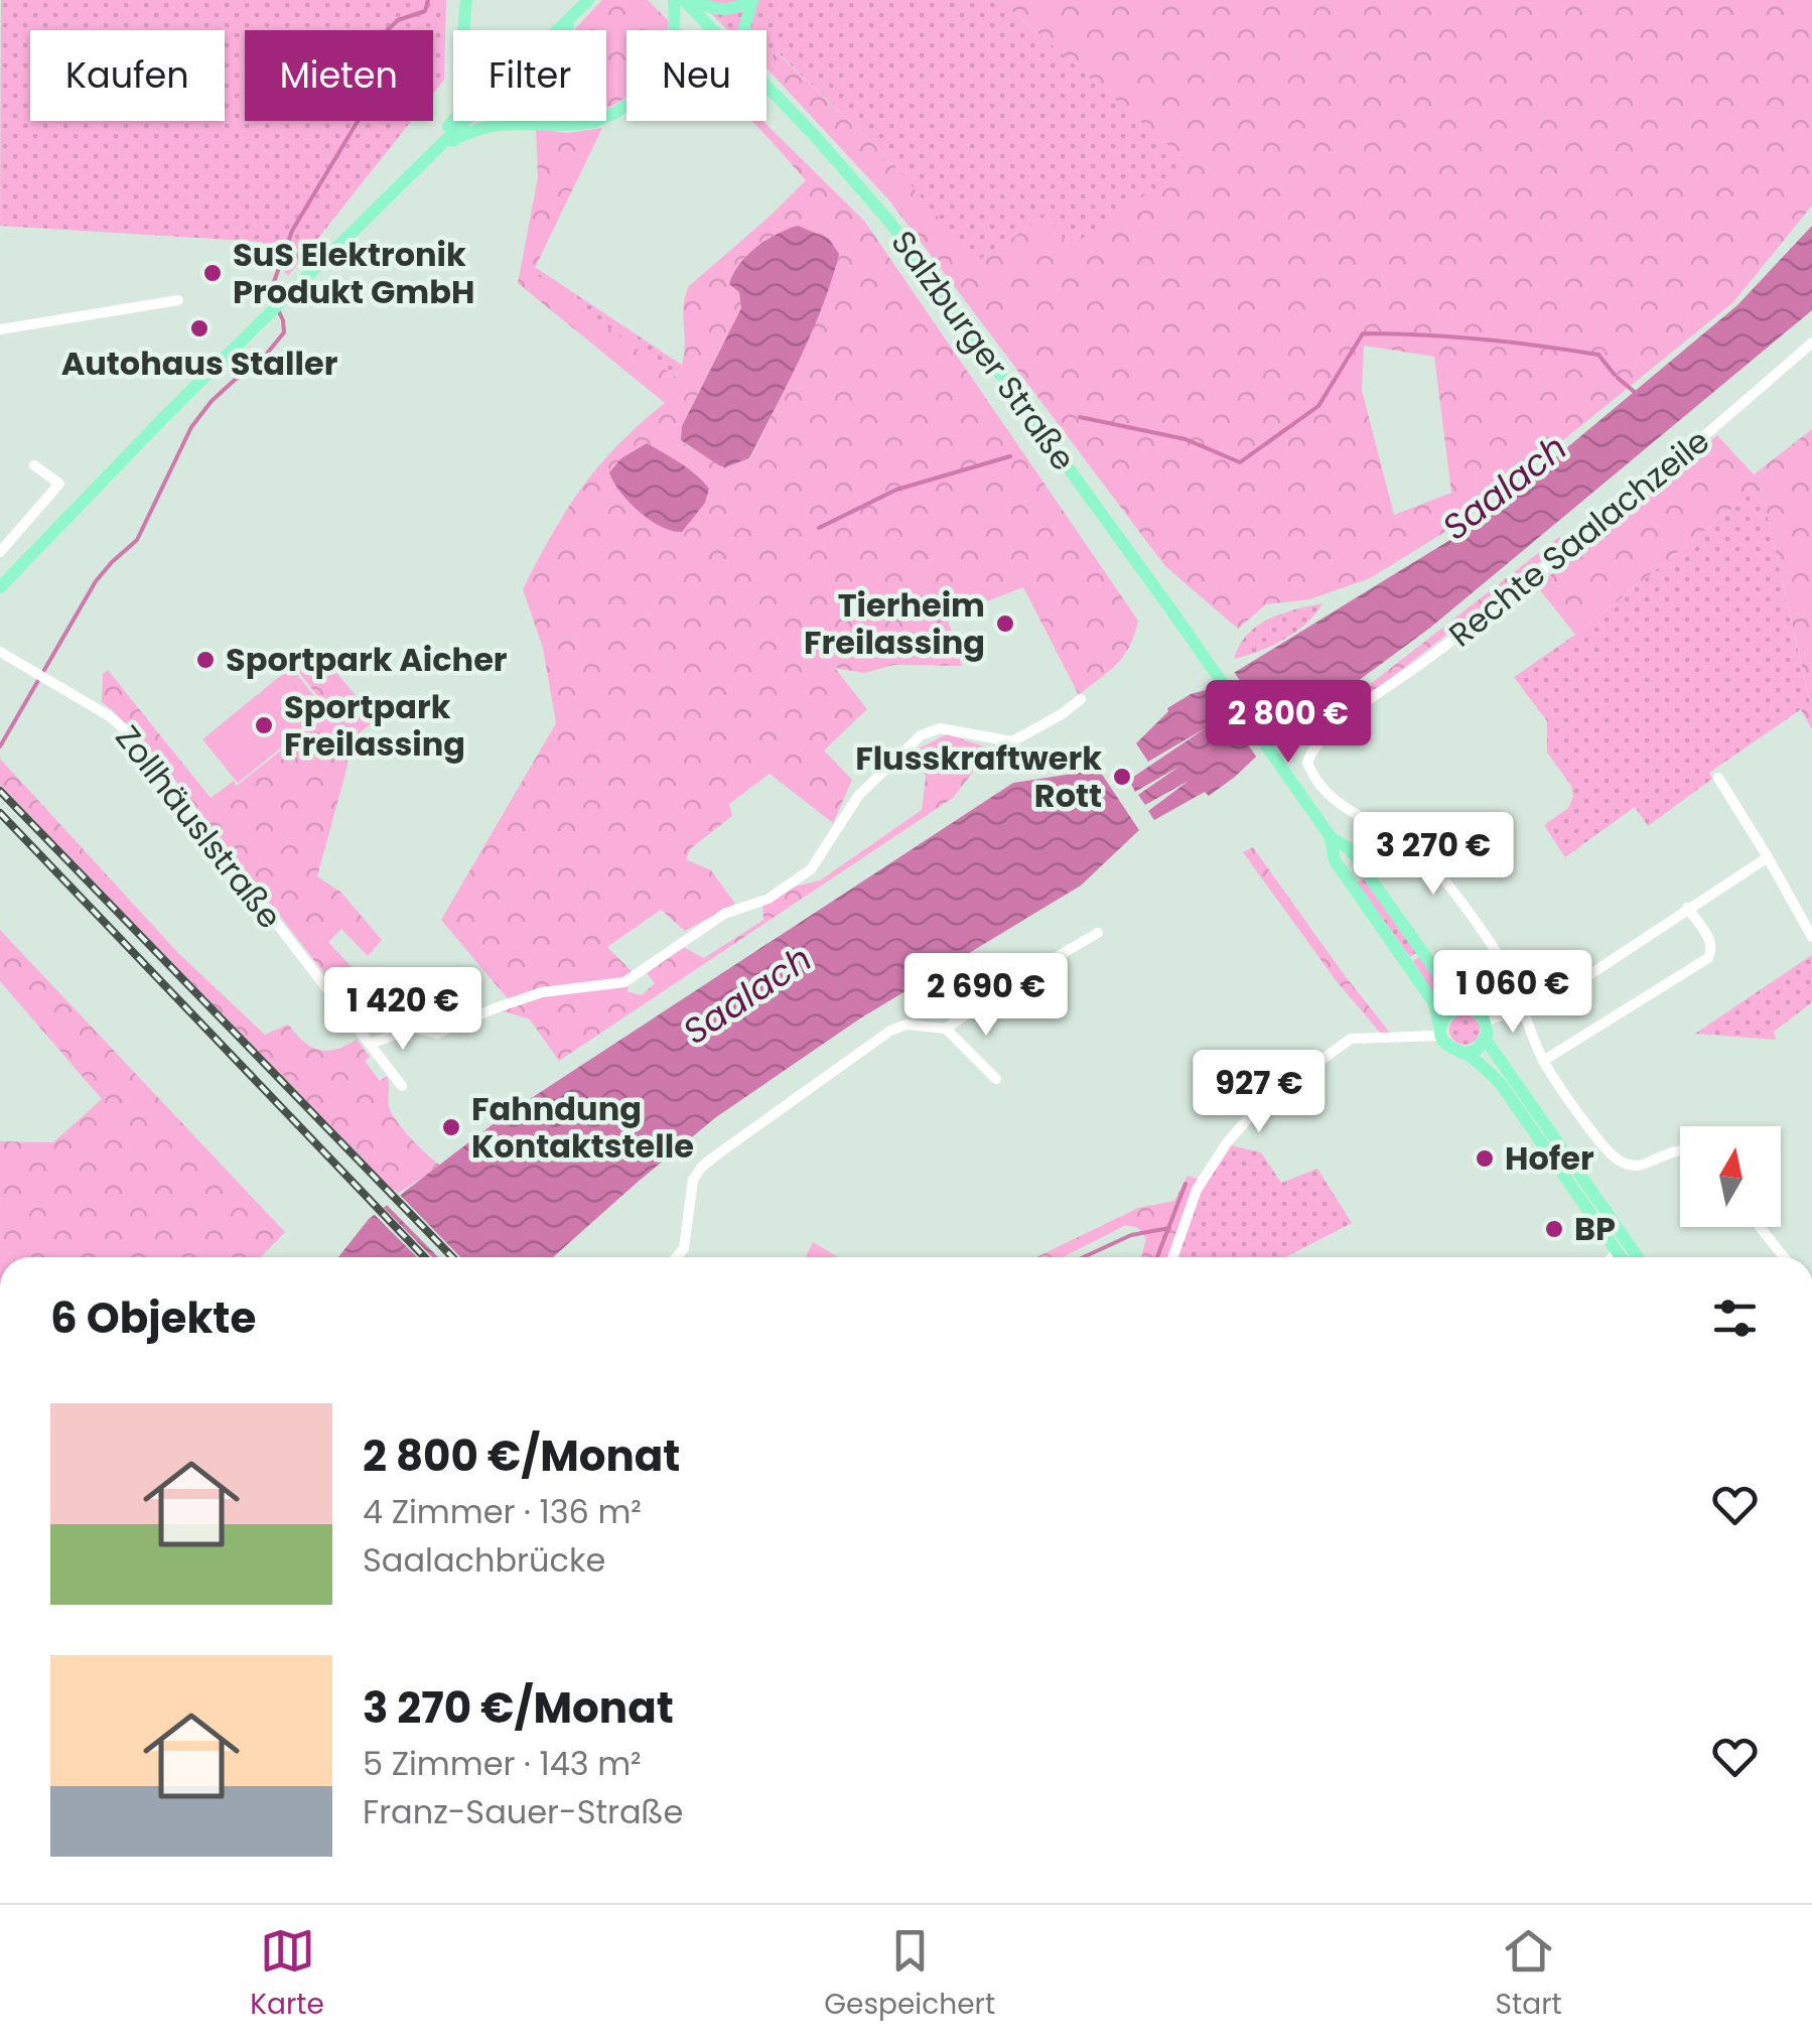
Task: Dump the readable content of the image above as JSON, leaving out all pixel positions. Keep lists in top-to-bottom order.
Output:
{
  "streets": {
    "main road": ["Salzburger Straße"],
    "street": ["Rechte Saalachzeile", "Zollhäuslstraße"]
  },
  "water": ["Saalach"],
  "places": [
    "SuS Elektronik Produkt GmbH",
    "Autohaus Staller",
    "Tierheim Freilassing",
    "Sportpark Aicher",
    "Sportpark Freilassing",
    "Flusskraftwerk Rott",
    "Fahndung Kontaktstelle",
    "Hofer",
    "BP"
  ],
  "north": "top",
  "page": {
    "chip": [
      "Kaufen",
      "Mieten",
      "Filter",
      "Neu"
    ],
    "price": [
      "2 800 €",
      "3 270 €",
      "1 060 €",
      "2 690 €",
      "1 420 €",
      "927 €"
    ],
    "heading": "6 Objekte",
    "list": [
      {
        "name": "2 800 €/Monat",
        "note": "4 Zimmer · 136 m² · Saalachbrücke"
      },
      {
        "name": "3 270 €/Monat",
        "note": "5 Zimmer · 143 m² · Franz-Sauer-Straße"
      }
    ],
    "tabs": ["Karte", "Gespeichert", "Start"]
  }
}
